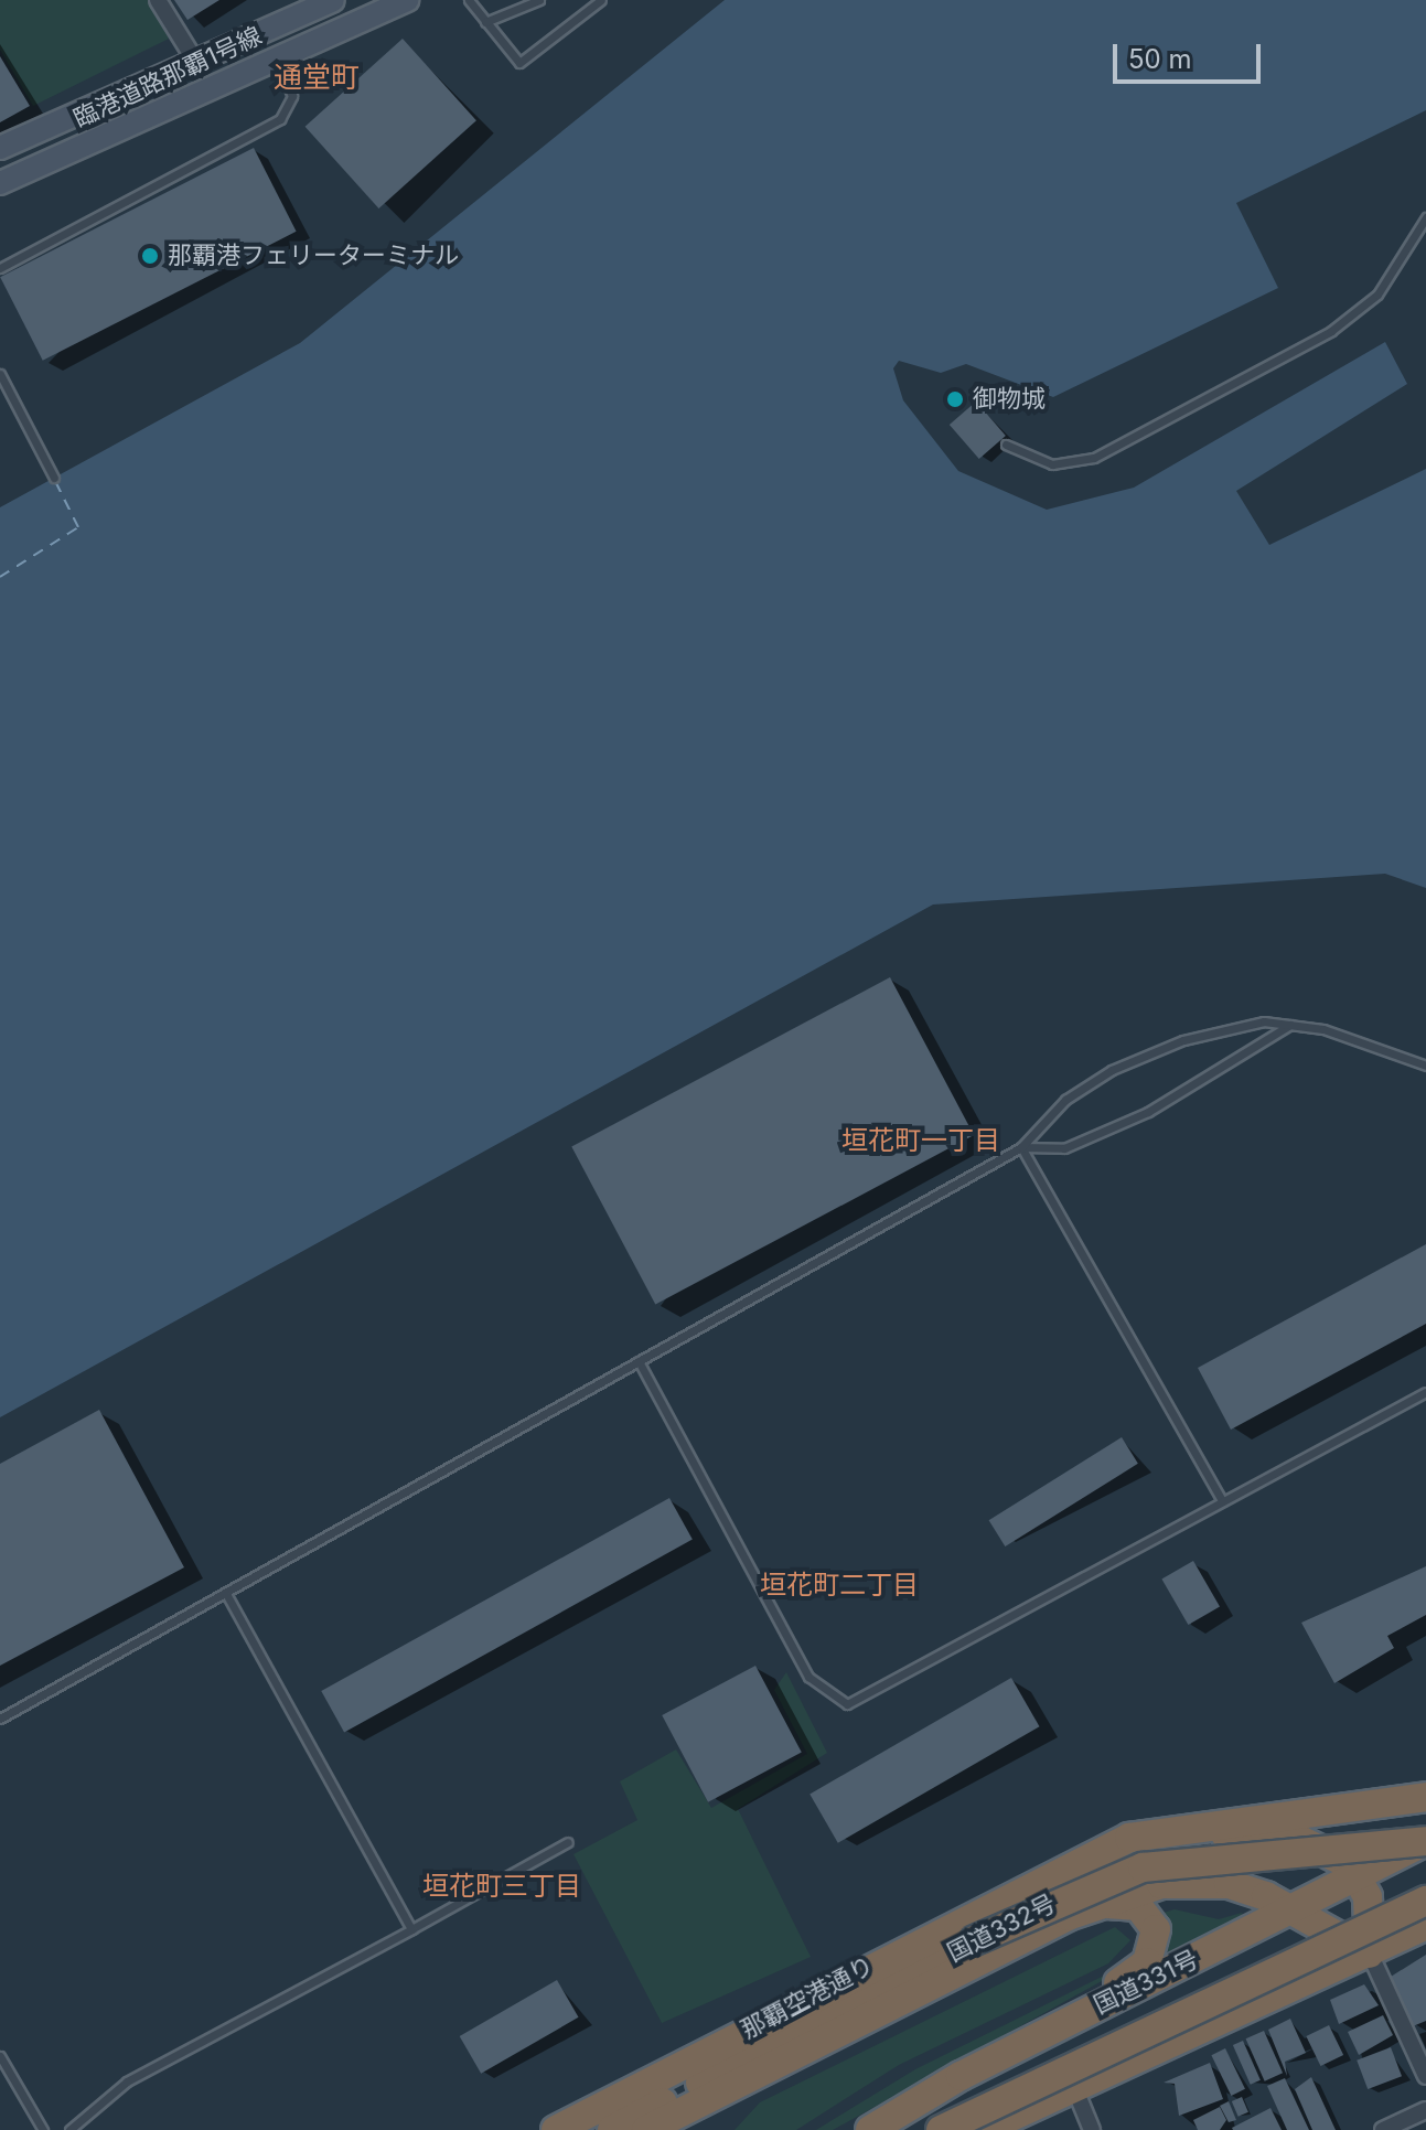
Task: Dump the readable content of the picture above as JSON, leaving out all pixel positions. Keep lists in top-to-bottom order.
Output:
{
  "streets": {
    "highway": ["国道332号", "国道331号", "那覇空港通り"],
    "street": ["臨港道路那覇1号線"]
  },
  "crossings": [
    ["国道332号", "国道331号"],
    ["国道332号", "那覇空港通り"]
  ],
  "districts": [
    "通堂町",
    "垣花町一丁目",
    "垣花町二丁目",
    "垣花町三丁目"
  ],
  "places": ["那覇港フェリーターミナル", "御物城"],
  "scale_bar": "50 m"
}
